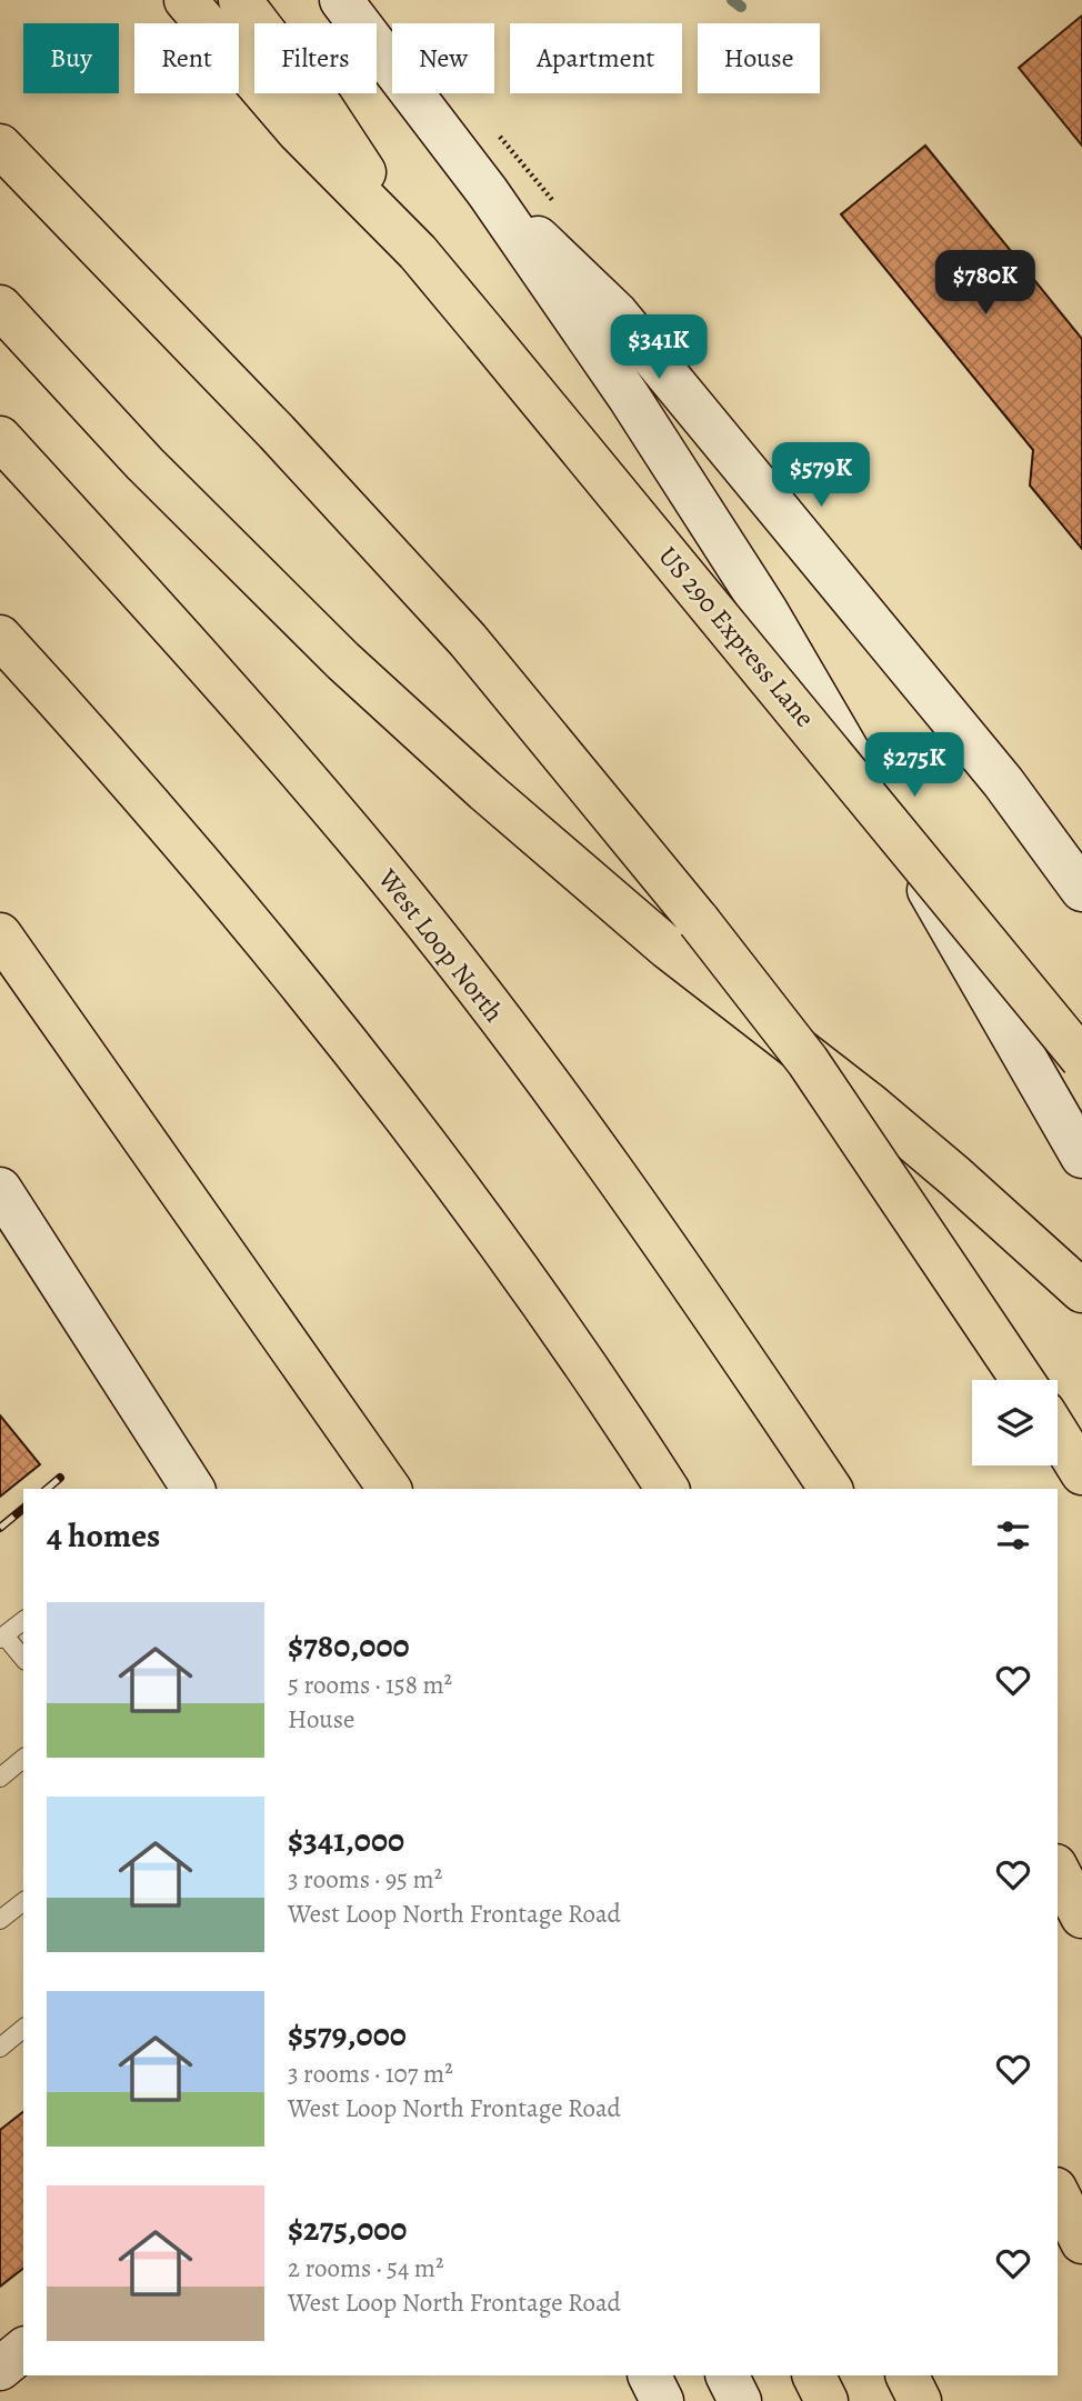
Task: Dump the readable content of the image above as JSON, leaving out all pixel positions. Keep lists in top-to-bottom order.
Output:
{
  "streets": {
    "highway": ["US 290 Express Lane", "West Loop North"]
  },
  "page": {
    "chip": [
      "Buy",
      "Rent",
      "Filters",
      "New",
      "Apartment",
      "House"
    ],
    "price": [
      "$780K",
      "$341K",
      "$579K",
      "$275K"
    ],
    "heading": "4 homes",
    "list": [
      {
        "name": "$780,000",
        "note": "5 rooms · 158 m² · House"
      },
      {
        "name": "$341,000",
        "note": "3 rooms · 95 m² · West Loop North Frontage Road"
      },
      {
        "name": "$579,000",
        "note": "3 rooms · 107 m² · West Loop North Frontage Road"
      },
      {
        "name": "$275,000",
        "note": "2 rooms · 54 m² · West Loop North Frontage Road"
      }
    ]
  }
}
